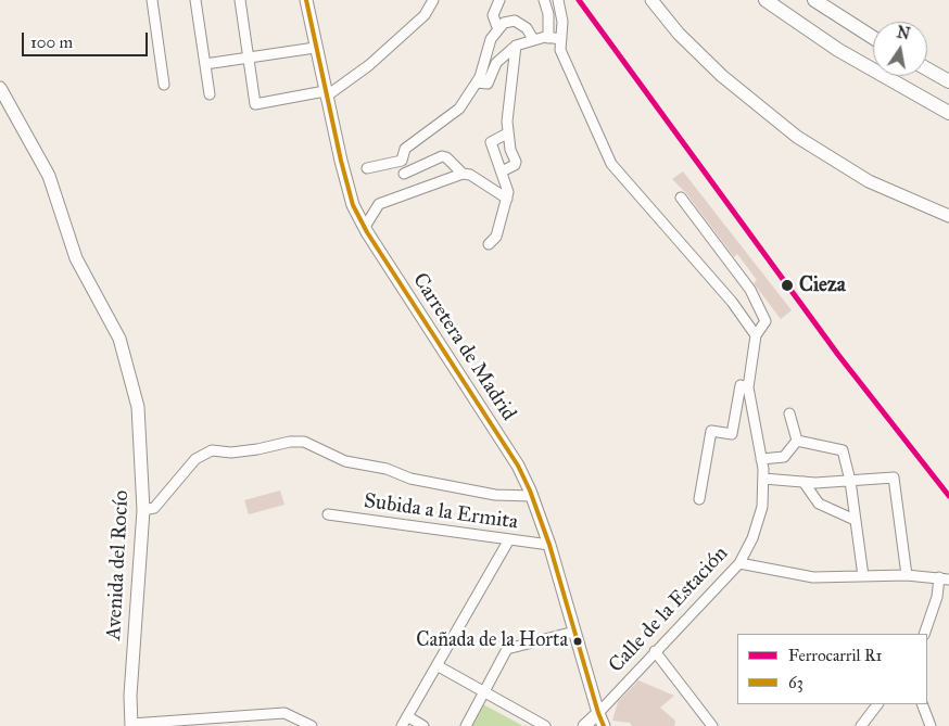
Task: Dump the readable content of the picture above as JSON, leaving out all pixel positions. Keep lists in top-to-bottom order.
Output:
{
  "streets": {
    "main road": ["Carretera de Madrid", "Avenida del Rocío"],
    "street": ["Subida a la Ermita", "Calle de la Estación"]
  },
  "crossings": [
    ["Carretera de Madrid", "Subida a la Ermita"],
    ["Carretera de Madrid", "Calle de la Estación"]
  ],
  "places": ["Cieza", "Cañada de la Horta"],
  "lines": ["rail line R1", "transit line 63"],
  "legend": ["Ferrocarril R1", "63"],
  "scale_bar": "100 m",
  "north": "top"
}
